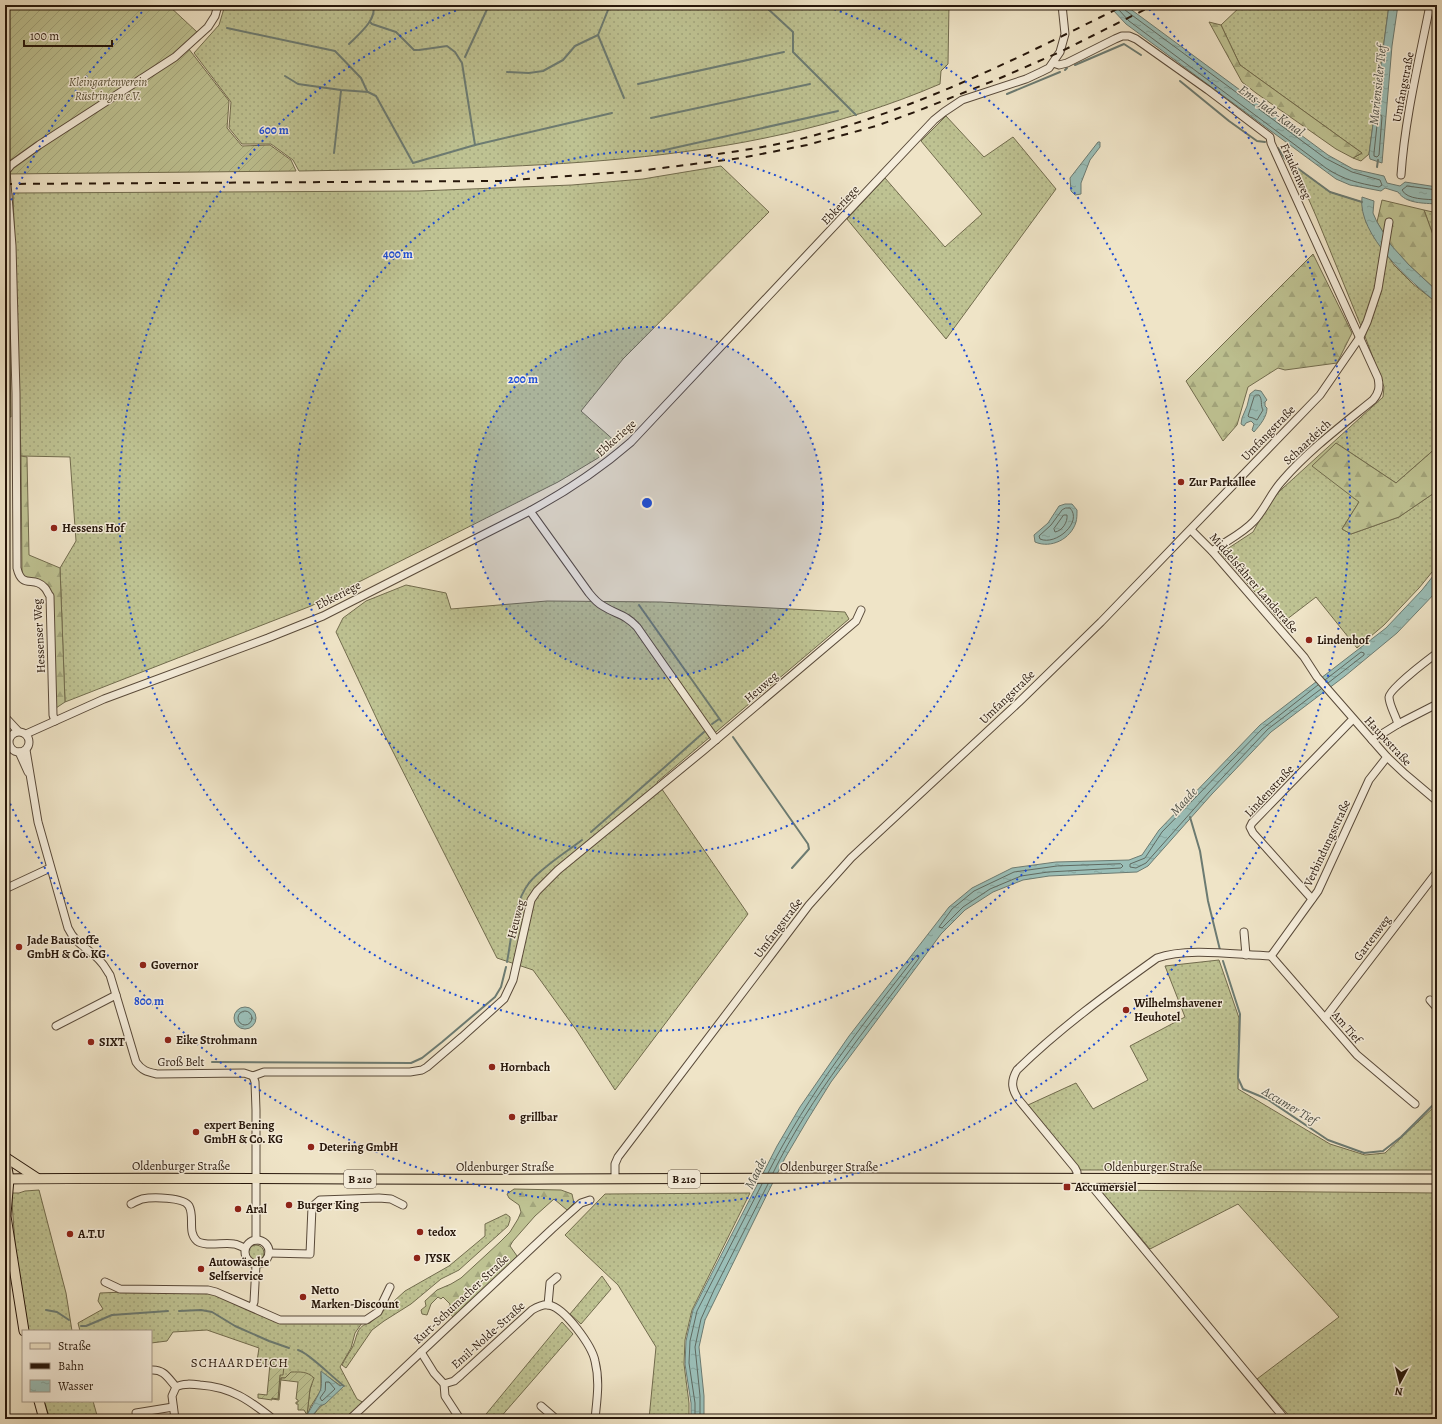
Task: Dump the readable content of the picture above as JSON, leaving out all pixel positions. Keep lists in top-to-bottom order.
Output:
{
  "streets": {
    "main road": ["Oldenburger Straße", "B 210"],
    "street": [
      "Umfangstraße",
      "Fräukenweg",
      "Ebkeriege",
      "Schaardeich",
      "Middelsfährer Landstraße",
      "Hessenser Weg",
      "Heuweg",
      "Hauptstraße",
      "Lindenstraße",
      "Verbindungsstraße",
      "Gartenweg",
      "Am Tief",
      "Groß Belt",
      "Kurt-Schumacher-Straße",
      "Emil-Nolde-Straße"
    ]
  },
  "crossings": [
    ["Umfangstraße", "Fräukenweg"],
    ["Umfangstraße", "Schaardeich"],
    ["Umfangstraße", "Middelsfährer Landstraße"],
    ["Umfangstraße", "Oldenburger Straße"],
    ["Fräukenweg", "Ebkeriege"],
    ["Fräukenweg", "Schaardeich"],
    ["Ebkeriege", "Hessenser Weg"],
    ["Ebkeriege", "Groß Belt"],
    ["Schaardeich", "Middelsfährer Landstraße"],
    ["Middelsfährer Landstraße", "Hauptstraße"],
    ["Heuweg", "Groß Belt"],
    ["Hauptstraße", "Lindenstraße"],
    ["Hauptstraße", "Verbindungsstraße"],
    ["Lindenstraße", "Verbindungsstraße"],
    ["Verbindungsstraße", "Am Tief"],
    ["Gartenweg", "Am Tief"],
    ["Kurt-Schumacher-Straße", "Emil-Nolde-Straße"]
  ],
  "districts": ["SCHAARDEICH"],
  "water": [
    "Mariensieler Tief",
    "Ems-Jade-Kanal",
    "Maade",
    "Accumer Tief"
  ],
  "parks": ["Kleingartenverein Rüstringen e.V."],
  "places": {
    "other": [
      "Zur Parkallee",
      "Hessens Hof",
      "Lindenhof",
      "Jade Baustoffe GmbH & Co. KG",
      "Governor",
      "Wilhelmshavener Heuhotel",
      "Eike Strohmann",
      "SIXT",
      "Hornbach",
      "grillbar",
      "expert Bening GmbH & Co. KG",
      "Detering GmbH",
      "Burger King",
      "Aral",
      "tedox",
      "A.T.U",
      "JYSK",
      "Autowäsche Selfservice",
      "Netto Marken-Discount"
    ],
    "transit": ["Accumersiel"]
  },
  "legend": ["Straße", "Bahn", "Wasser"],
  "scale_bar": "100 m",
  "north": "bottom",
  "rings": [
    "600 m",
    "400 m",
    "200 m",
    "800 m"
  ]
}
